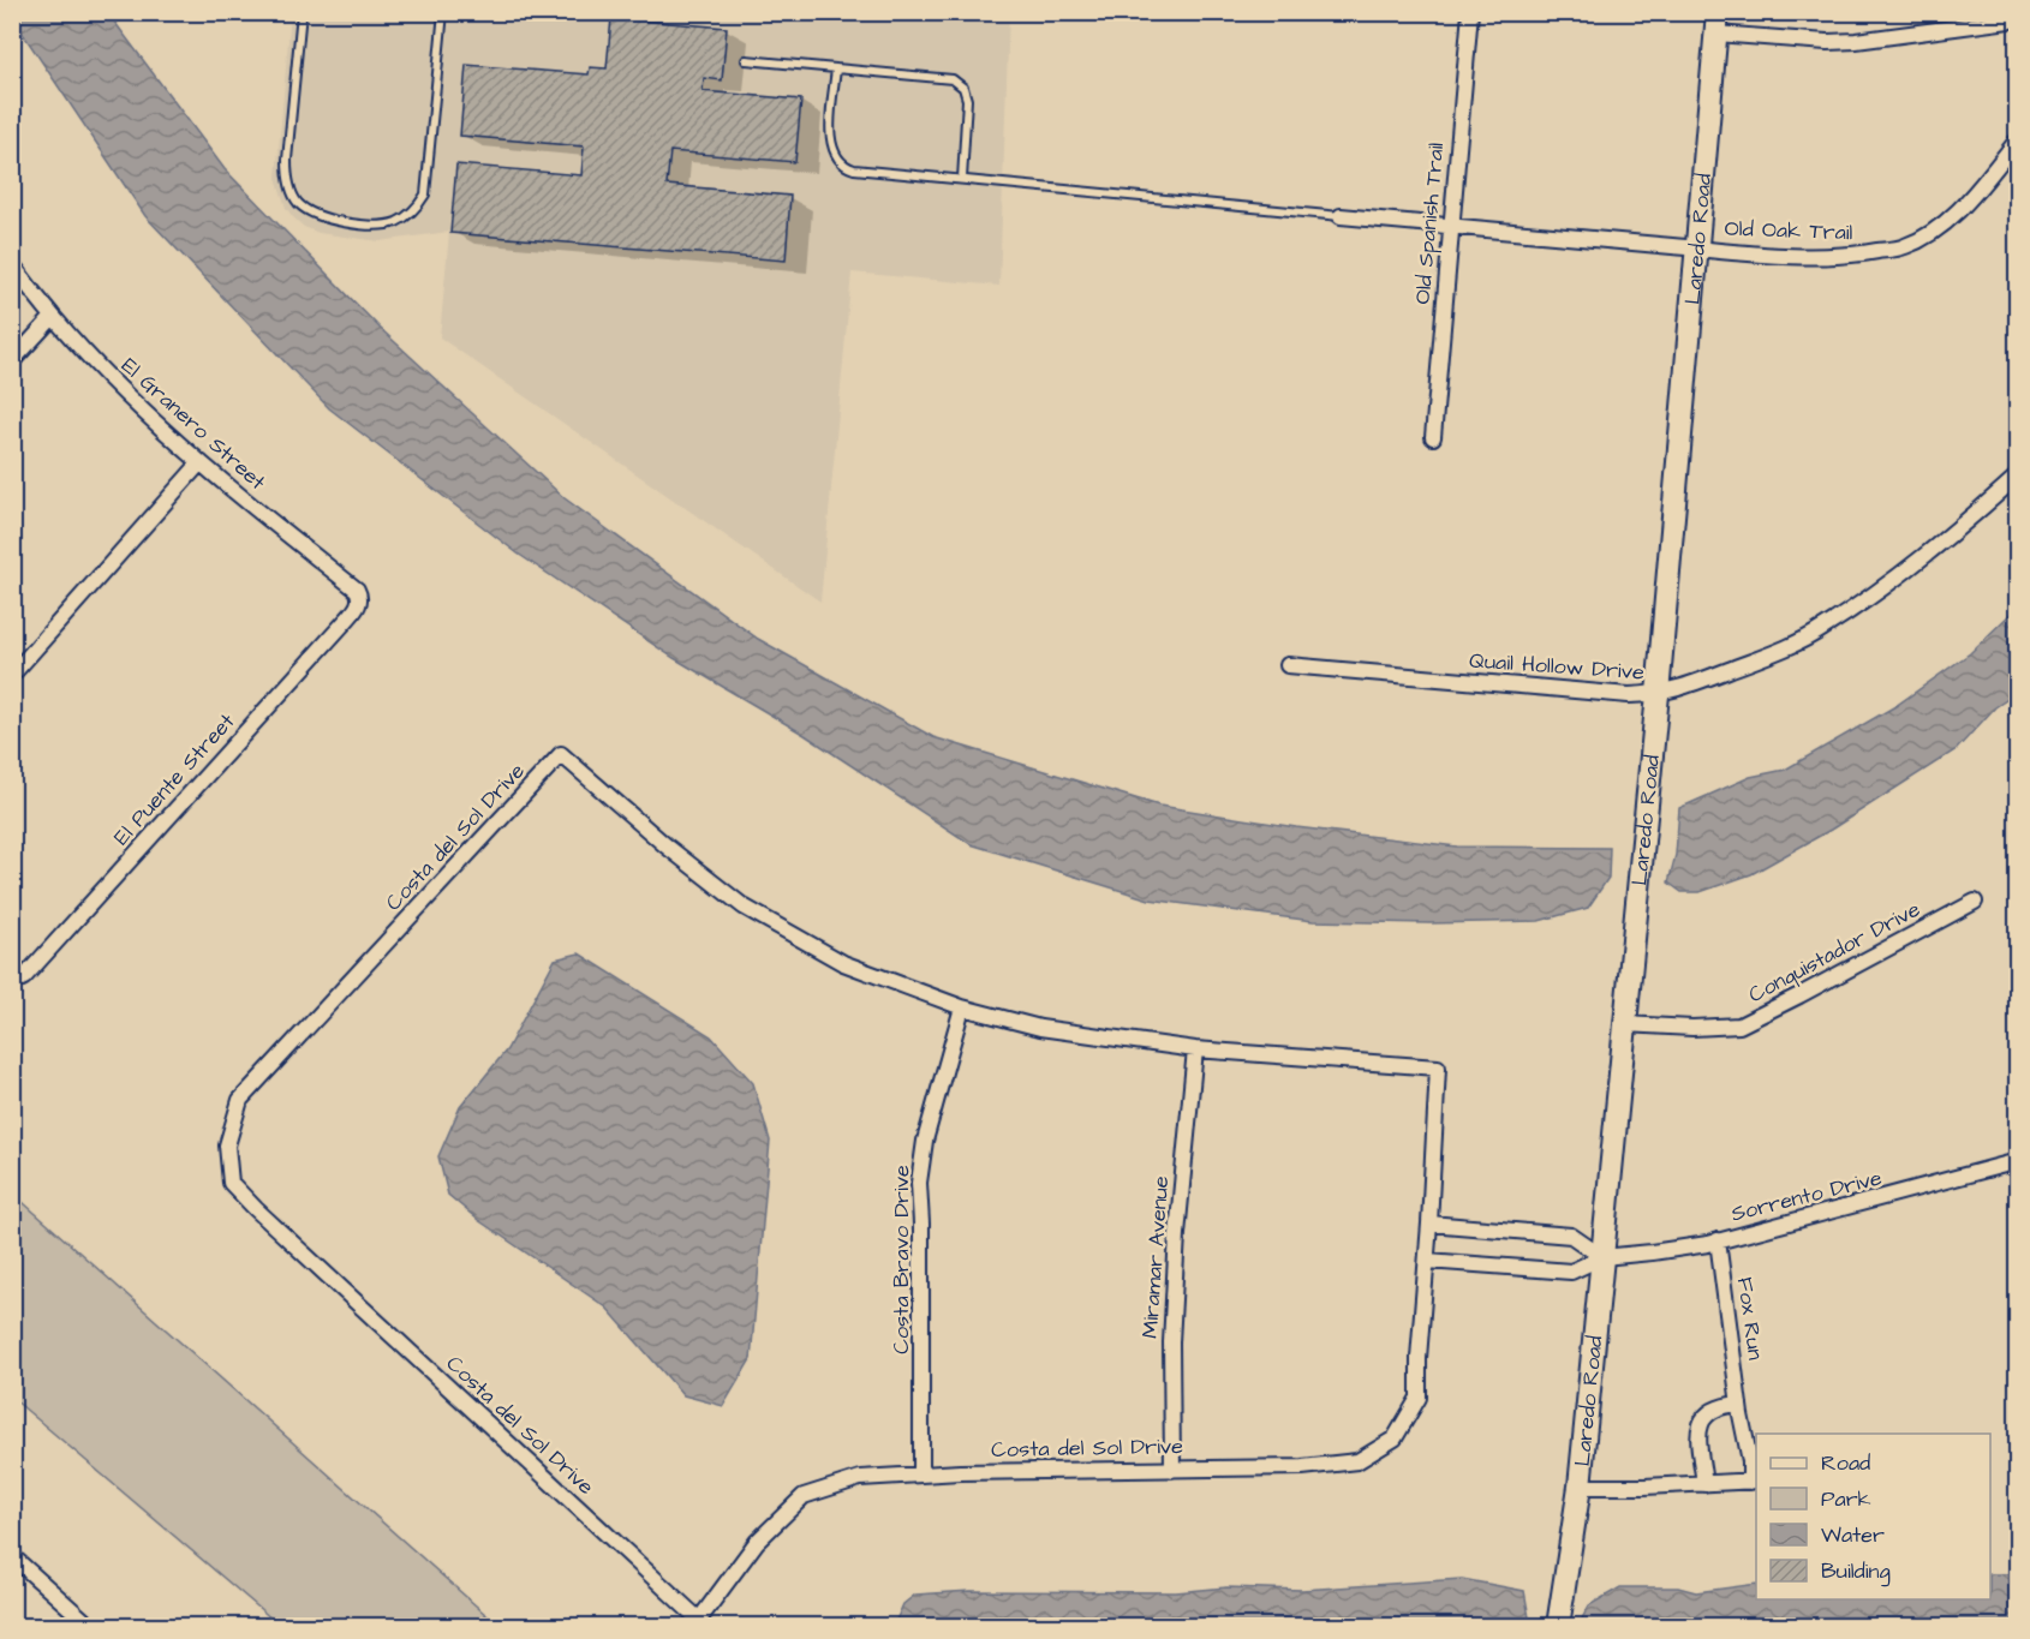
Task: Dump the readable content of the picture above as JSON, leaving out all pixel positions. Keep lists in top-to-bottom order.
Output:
{
  "streets": {
    "street": [
      "Old Spanish Trail",
      "Old Oak Trail",
      "Laredo Road",
      "El Granero Street",
      "Quail Hollow Drive",
      "El Puente Street",
      "Costa del Sol Drive",
      "Conquistador Drive",
      "Sorrento Drive",
      "Miramar Avenue",
      "Costa Bravo Drive",
      "Fox Run"
    ]
  },
  "crossings": [
    ["Old Spanish Trail", "Old Oak Trail"],
    ["Old Oak Trail", "Laredo Road"],
    ["Laredo Road", "Quail Hollow Drive"],
    ["Laredo Road", "Conquistador Drive"],
    ["Laredo Road", "Sorrento Drive"],
    ["El Granero Street", "El Puente Street"],
    ["Costa del Sol Drive", "Sorrento Drive"],
    ["Costa del Sol Drive", "Miramar Avenue"],
    ["Costa del Sol Drive", "Costa Bravo Drive"],
    ["Sorrento Drive", "Fox Run"]
  ],
  "legend": [
    "Road",
    "Park",
    "Water",
    "Building"
  ]
}
